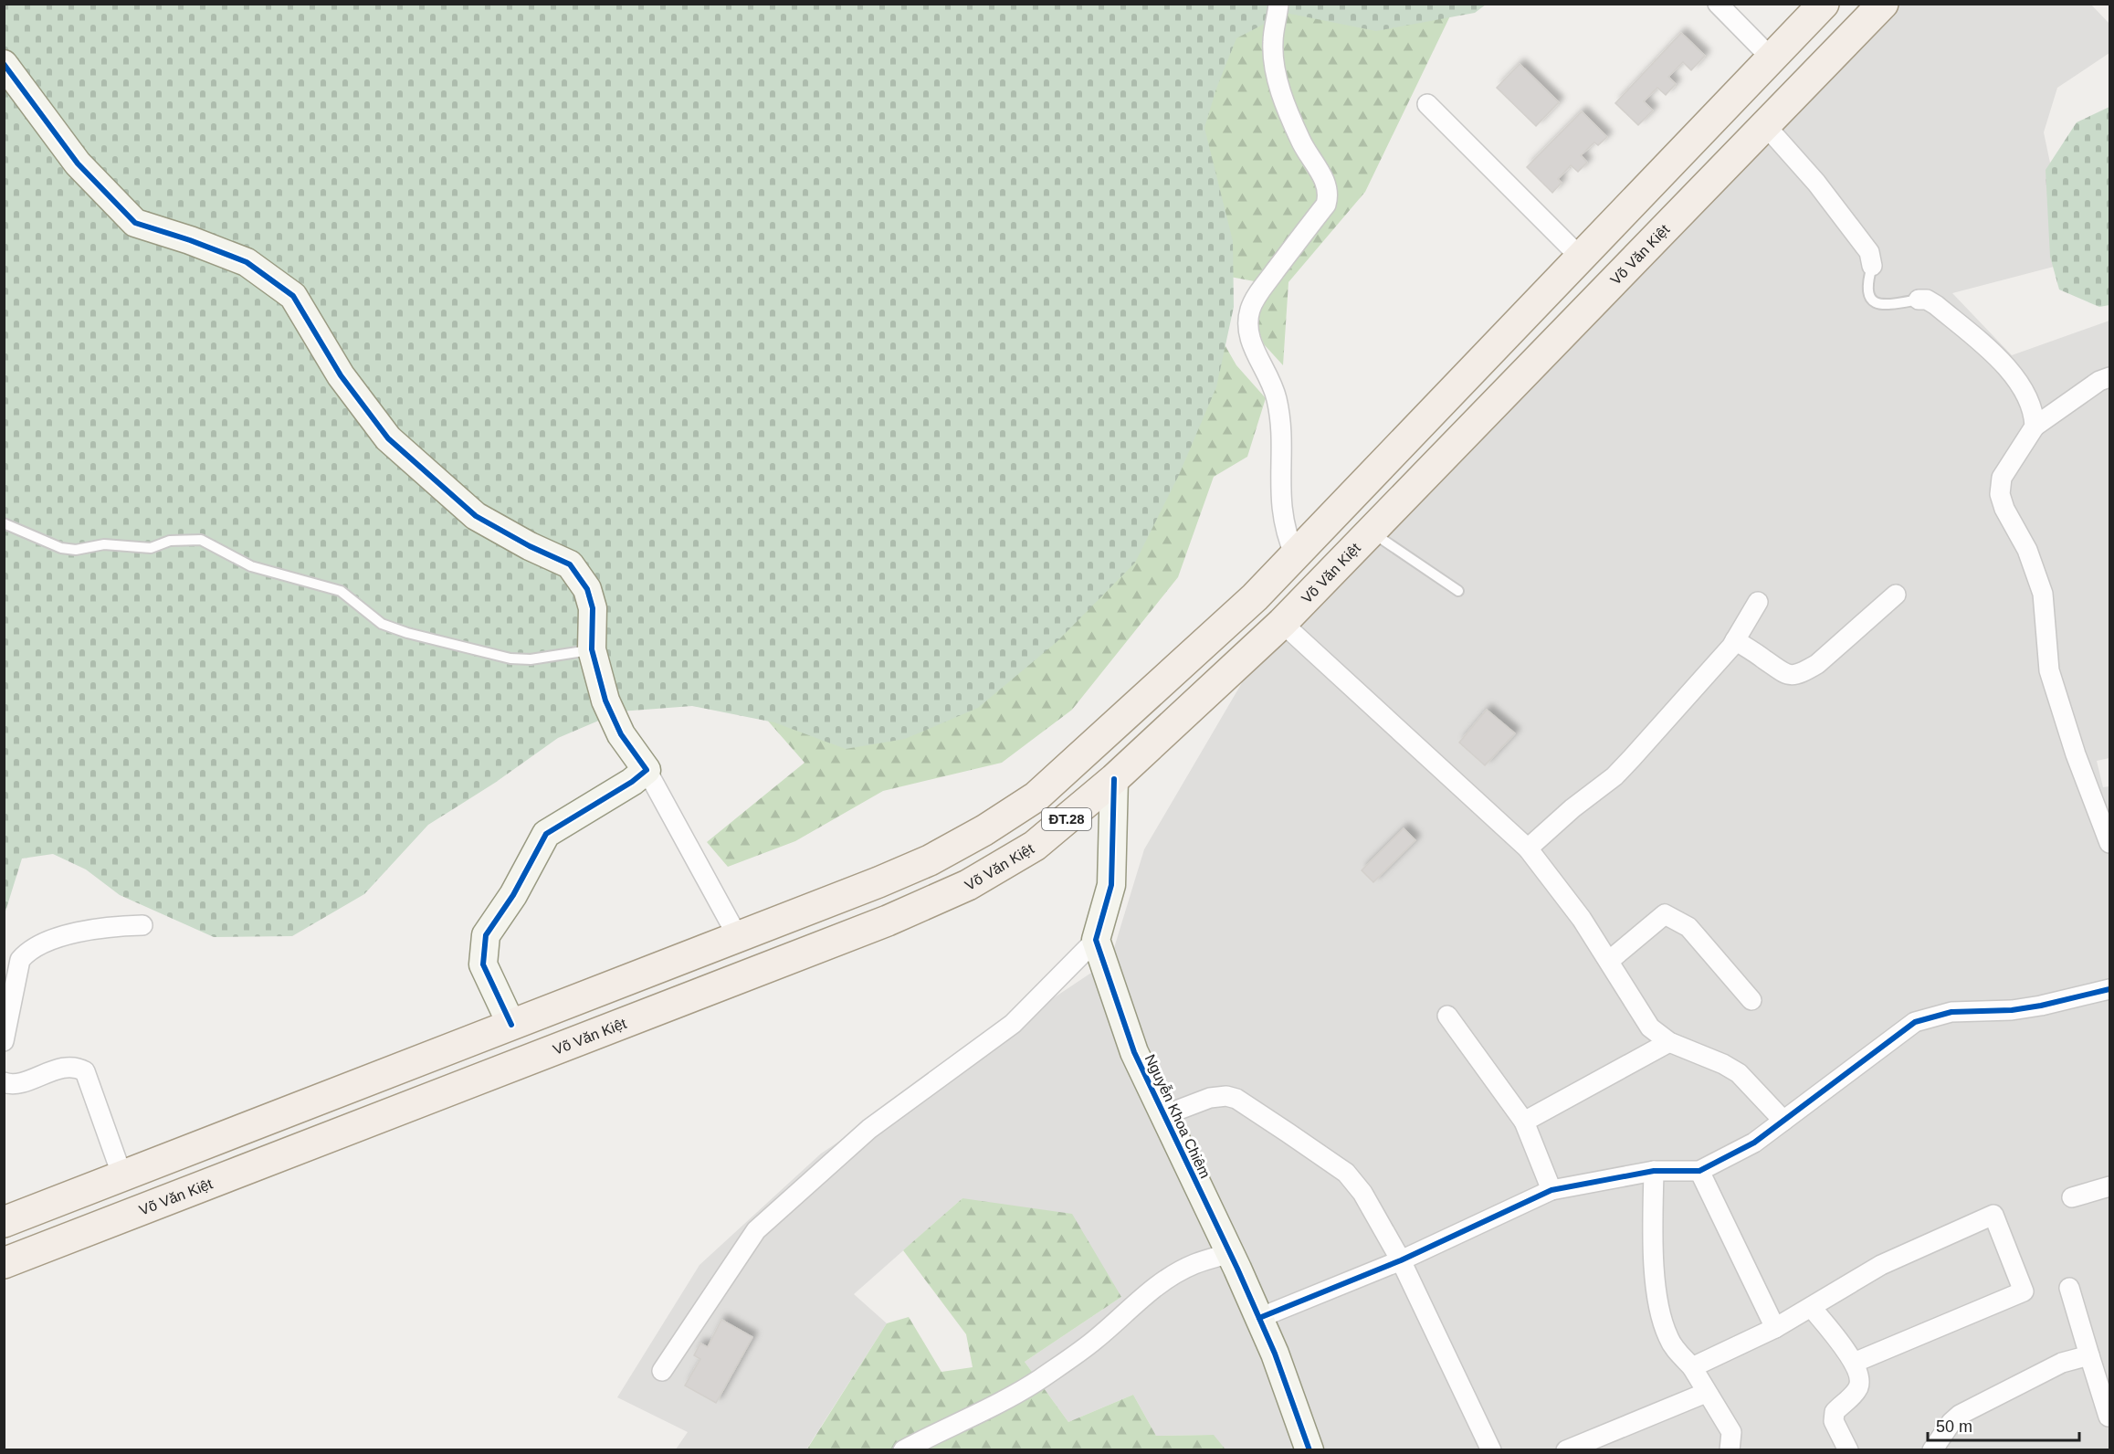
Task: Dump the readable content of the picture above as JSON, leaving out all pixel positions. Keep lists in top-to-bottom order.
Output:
{
  "streets": {
    "main road": ["Võ Văn Kiệt", "ĐT.28"],
    "street": ["Nguyễn Khoa Chiêm"]
  },
  "scale_bar": "50 m"
}
